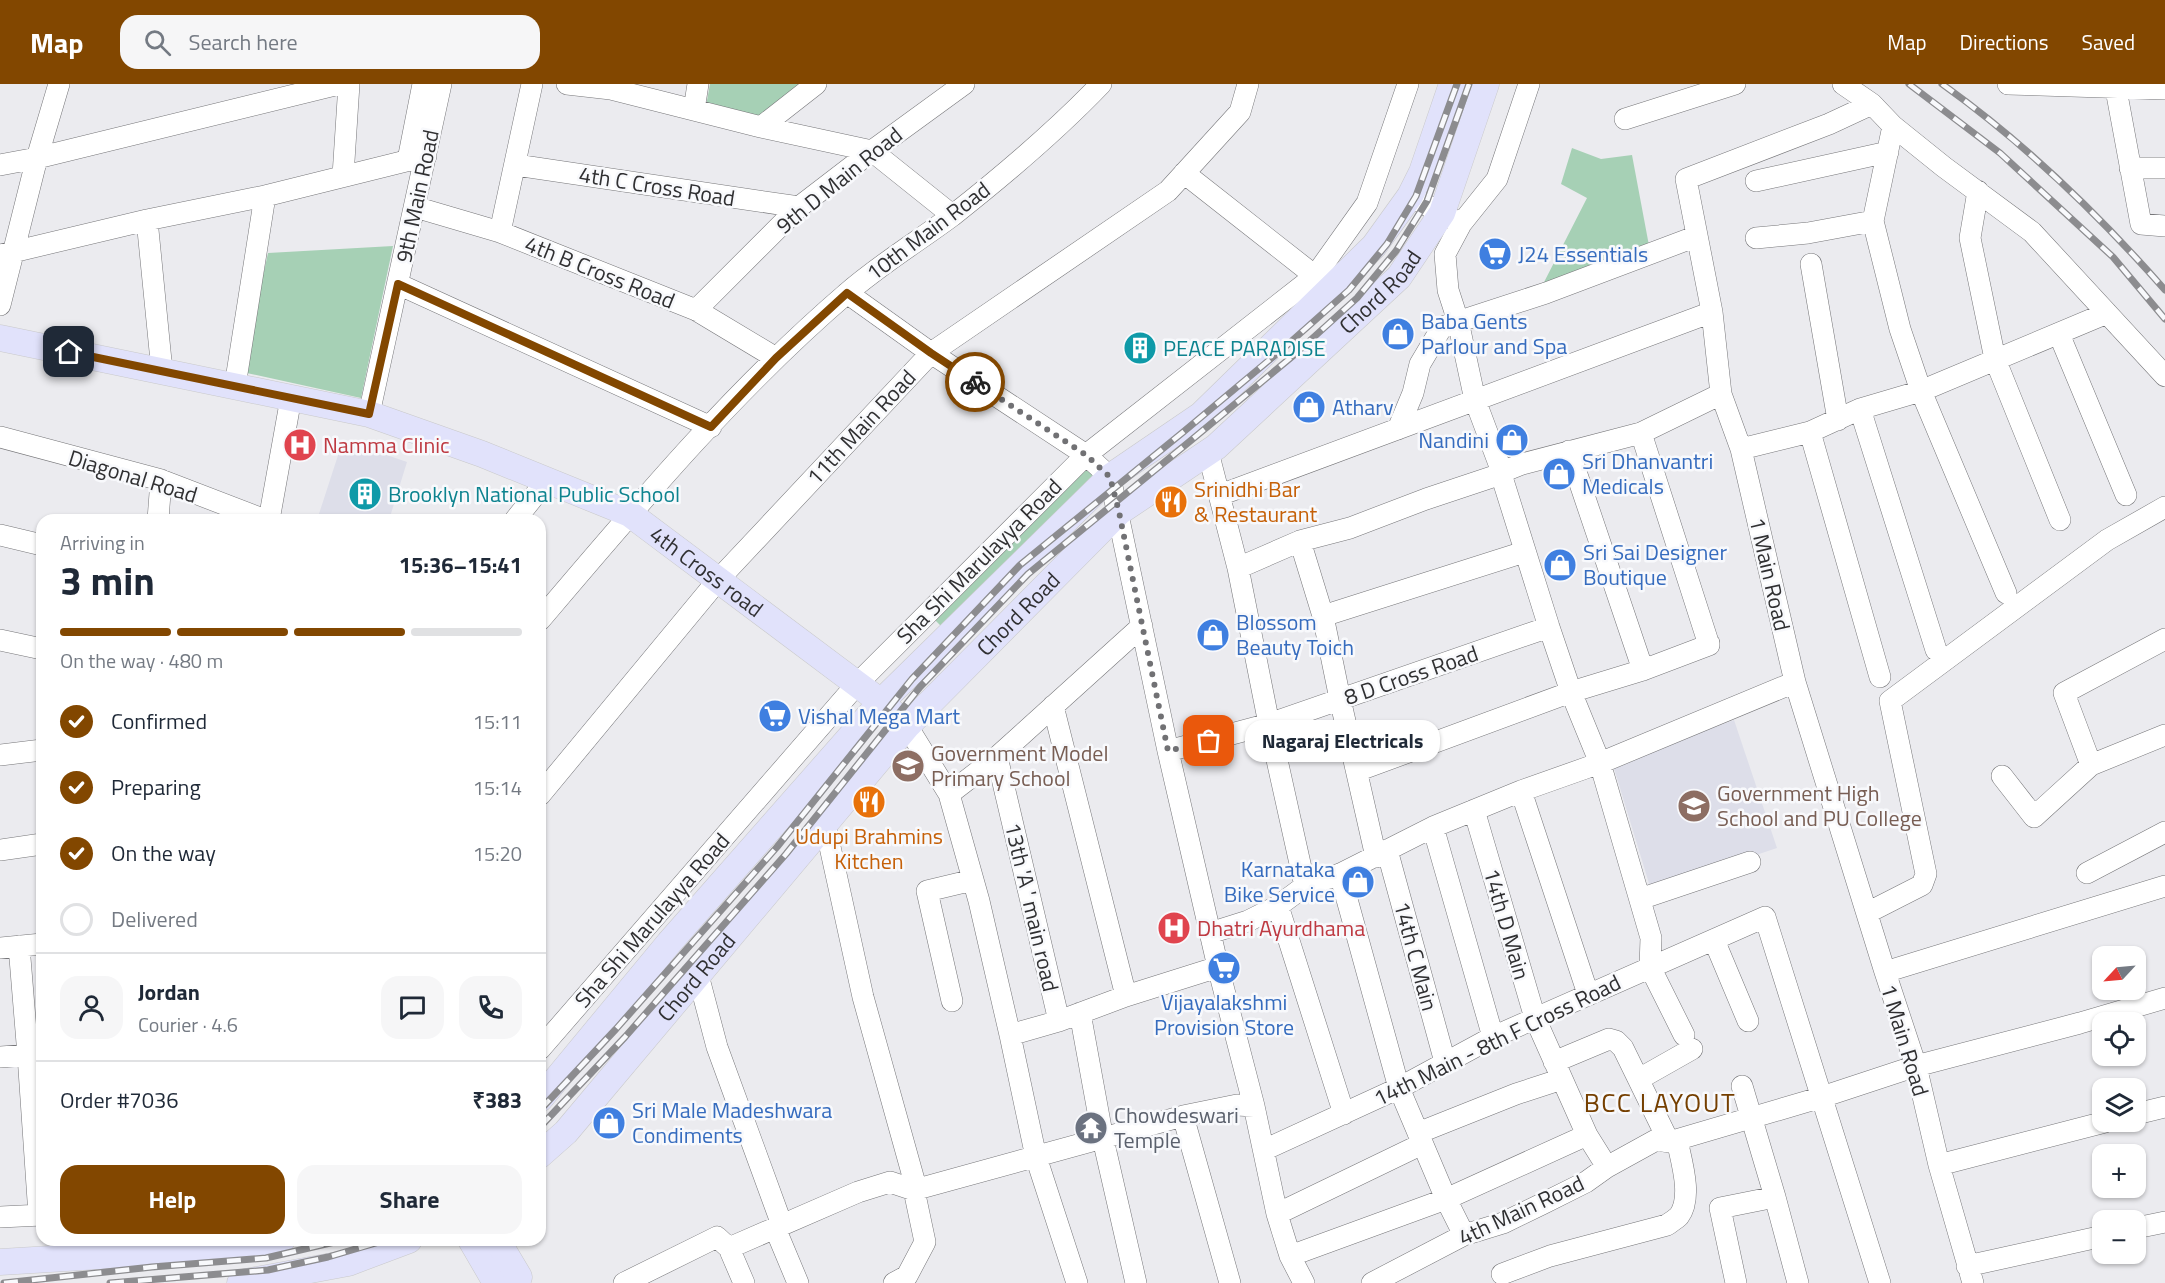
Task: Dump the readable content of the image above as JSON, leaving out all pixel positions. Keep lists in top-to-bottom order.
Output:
{
  "streets": {
    "main road": ["Chord Road", "4th Cross road"],
    "street": [
      "9th D Main Road",
      "4th C Cross Road",
      "9th Main Road",
      "10th Main Road",
      "4th B Cross Road",
      "11th Main Road",
      "Diagonal Road",
      "Sha Shi Marulayya Road",
      "1 Main Road",
      "8 D Cross Road",
      "13th 'A ' main road",
      "14th D Main",
      "14th C Main",
      "14th Main - 8th F Cross Road",
      "4th Main Road"
    ]
  },
  "crossings": [
    ["9th D Main Road", "4th C Cross Road"],
    ["9th D Main Road", "4th B Cross Road"],
    ["9th Main Road", "4th B Cross Road"],
    ["9th Main Road", "4th Cross road"],
    ["10th Main Road", "4th B Cross Road"],
    ["10th Main Road", "4th Cross road"],
    ["Chord Road", "4th Cross road"],
    ["11th Main Road", "4th Cross road"],
    ["Sha Shi Marulayya Road", "4th Cross road"],
    ["1 Main Road", "4th Main Road"],
    ["8 D Cross Road", "14th C Main"],
    ["14th D Main", "14th Main - 8th F Cross Road"],
    ["14th D Main", "4th Main Road"],
    ["14th C Main", "14th Main - 8th F Cross Road"],
    ["14th Main - 8th F Cross Road", "4th Main Road"]
  ],
  "districts": ["BCC LAYOUT"],
  "places": {
    "supermarket": ["J24 Essentials", "Vishal Mega Mart", "Vijayalakshmi Provision Store"],
    "shop": [
      "Baba Gents Parlour and Spa",
      "Atharv",
      "Nandini",
      "Sri Dhanvantri Medicals",
      "Sri Sai Designer Boutique",
      "Blossom Beauty Toich",
      "Karnataka Bike Service",
      "Sri Male Madeshwara Condiments"
    ],
    "building": ["PEACE PARADISE", "Brooklyn National Public School"],
    "hospital": ["Namma Clinic", "Dhatri Ayurdhama"],
    "restaurant": ["Srinidhi Bar & Restaurant", "Udupi Brahmins Kitchen"],
    "other": ["Nagaraj Electricals"],
    "school or university": ["Government Model Primary School", "Government High School and PU College"],
    "temple": ["Chowdeswari Temple"]
  },
  "north": "bottom left",
  "page": {
    "header": "Map",
    "search": "Search here",
    "nav": ["Map", "Directions", "Saved"],
    "heading": ["3 min", "Arriving in", "15:36–15:41"],
    "panel": [
      "Jordan",
      "Courier · 4.6",
      "Order #7036",
      "₹383"
    ],
    "bar": "On the way · 480 m",
    "list": [
      ["Confirmed", "15:11"],
      ["Preparing", "15:14"],
      ["On the way", "15:20"],
      "Delivered"
    ],
    "bubble": "Nagaraj Electricals",
    "map_buttons": ["+", "−"],
    "buttons": ["Help", "Share"]
  }
}
